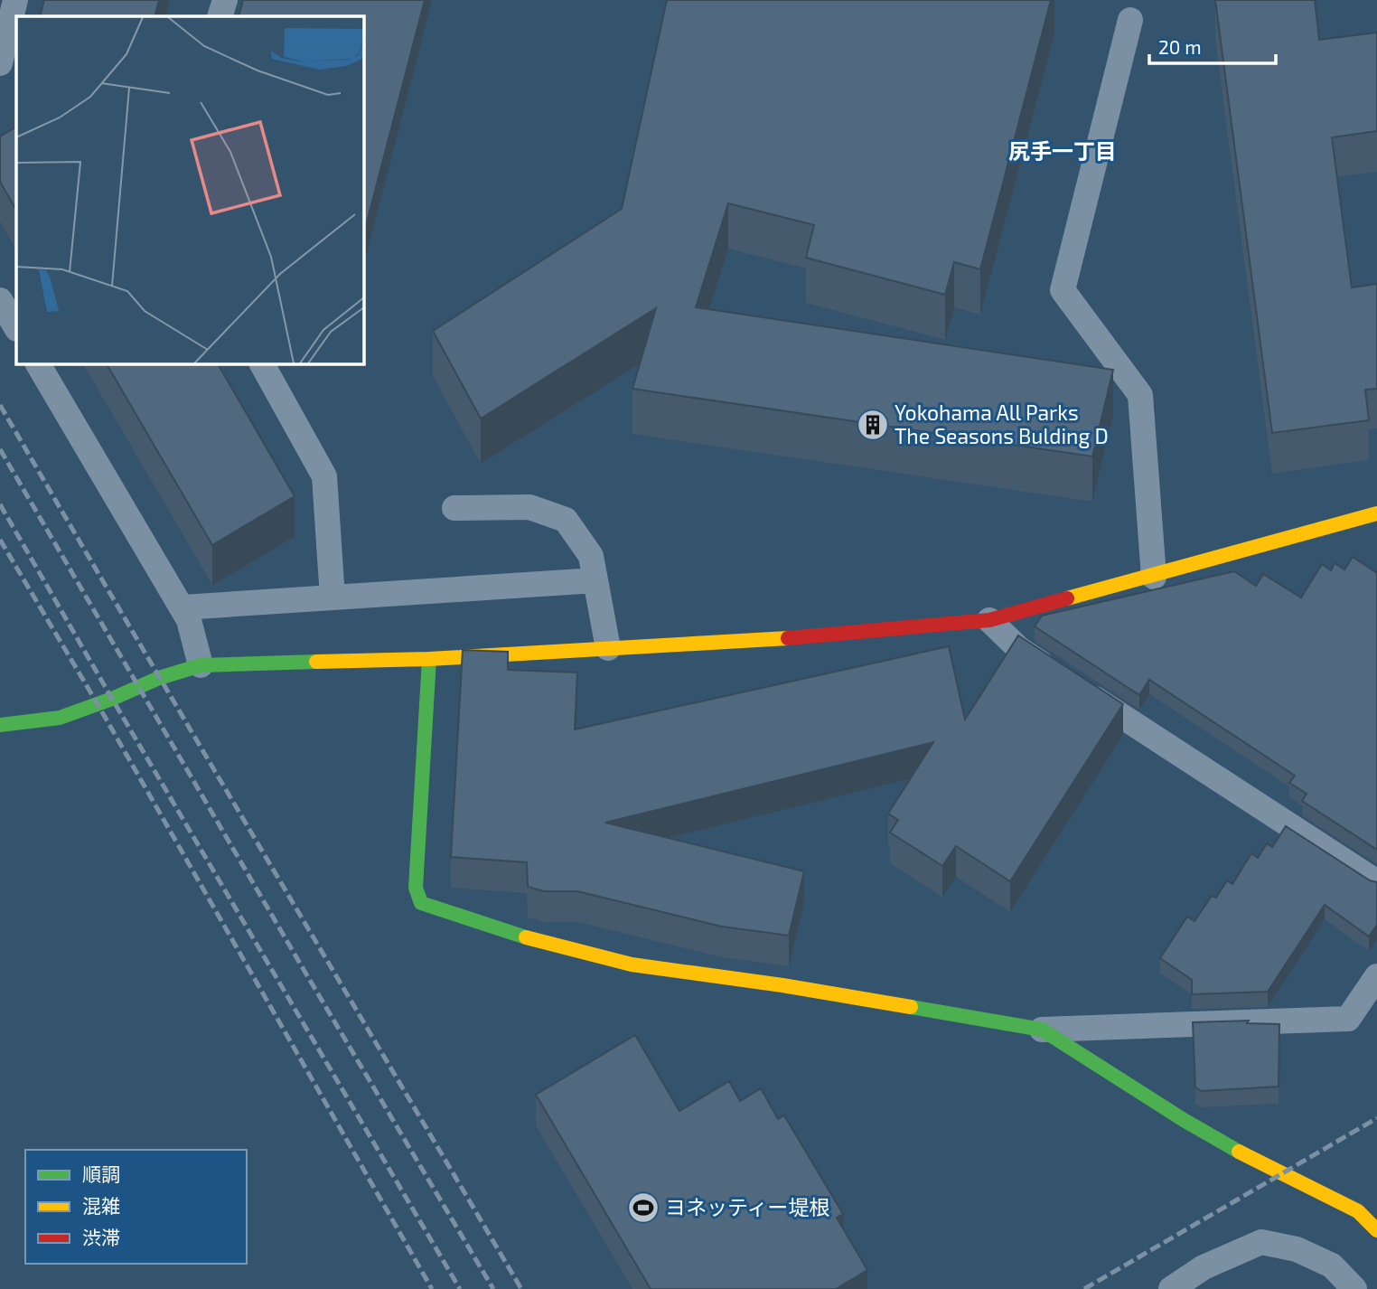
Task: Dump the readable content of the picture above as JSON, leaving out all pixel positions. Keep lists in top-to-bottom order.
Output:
{
  "districts": ["尻手一丁目"],
  "places": {
    "building": ["Yokohama All Parks The Seasons Bulding D"],
    "sports": ["ヨネッティー堤根"]
  },
  "legend": ["順調", "混雑", "渋滞"],
  "scale_bar": "20 m"
}
